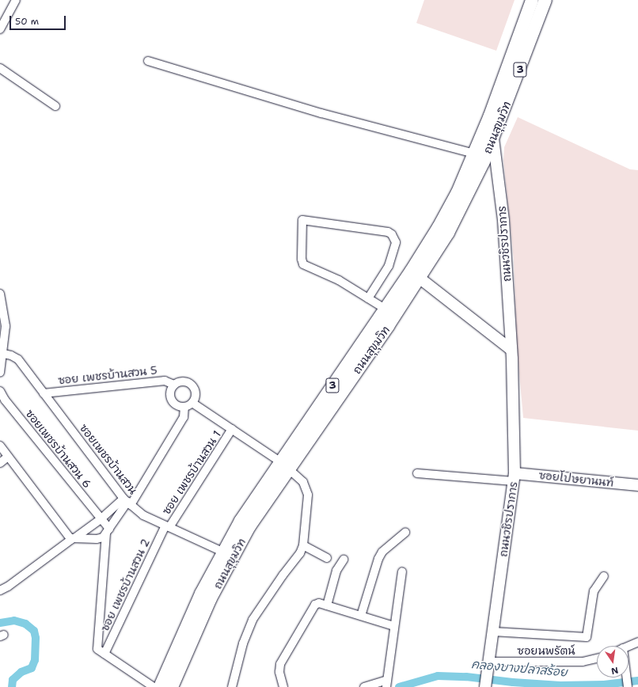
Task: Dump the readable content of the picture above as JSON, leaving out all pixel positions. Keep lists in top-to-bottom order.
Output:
{
  "streets": {
    "main road": ["3", "ถนนสุขุมวิท"],
    "street": [
      "ถนนวชิรปราการ",
      "ซอย เพชรบ้านสวน 5",
      "ซอยเพชรบ้านสวน 6",
      "ซอยเพชรบ้านสวน",
      "ซอย เพชรบ้านสวน 1",
      "ซอยโปษยานนท์",
      "ซอย เพชรบ้านสวน 2",
      "ซอยนพรัตน์"
    ]
  },
  "crossings": [
    ["ถนนสุขุมวิท", "ถนนวชิรปราการ"],
    ["ถนนสุขุมวิท", "ซอยเพชรบ้านสวน"],
    ["ถนนวชิรปราการ", "ซอยโปษยานนท์"],
    ["ถนนวชิรปราการ", "ซอยนพรัตน์"],
    ["ซอย เพชรบ้านสวน 5", "ซอยเพชรบ้านสวน"],
    ["ซอยเพชรบ้านสวน", "ซอย เพชรบ้านสวน 1"],
    ["ซอยเพชรบ้านสวน", "ซอย เพชรบ้านสวน 2"],
    ["ซอย เพชรบ้านสวน 1", "ซอย เพชรบ้านสวน 2"]
  ],
  "water": ["คลองบางปลาสร้อย"],
  "scale_bar": "50 m",
  "north": "bottom"
}
